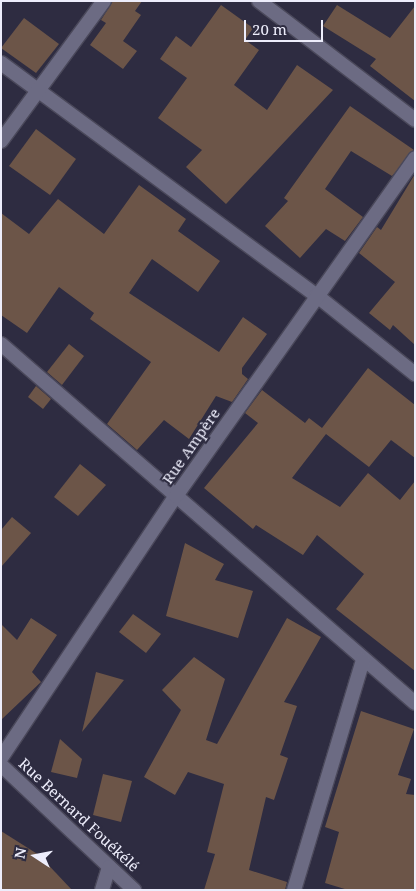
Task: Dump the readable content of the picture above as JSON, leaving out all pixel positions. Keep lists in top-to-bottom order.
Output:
{
  "streets": {
    "street": ["Rue Ampère", "Rue Bernard Fouékélé"]
  },
  "scale_bar": "20 m",
  "north": "left"
}
